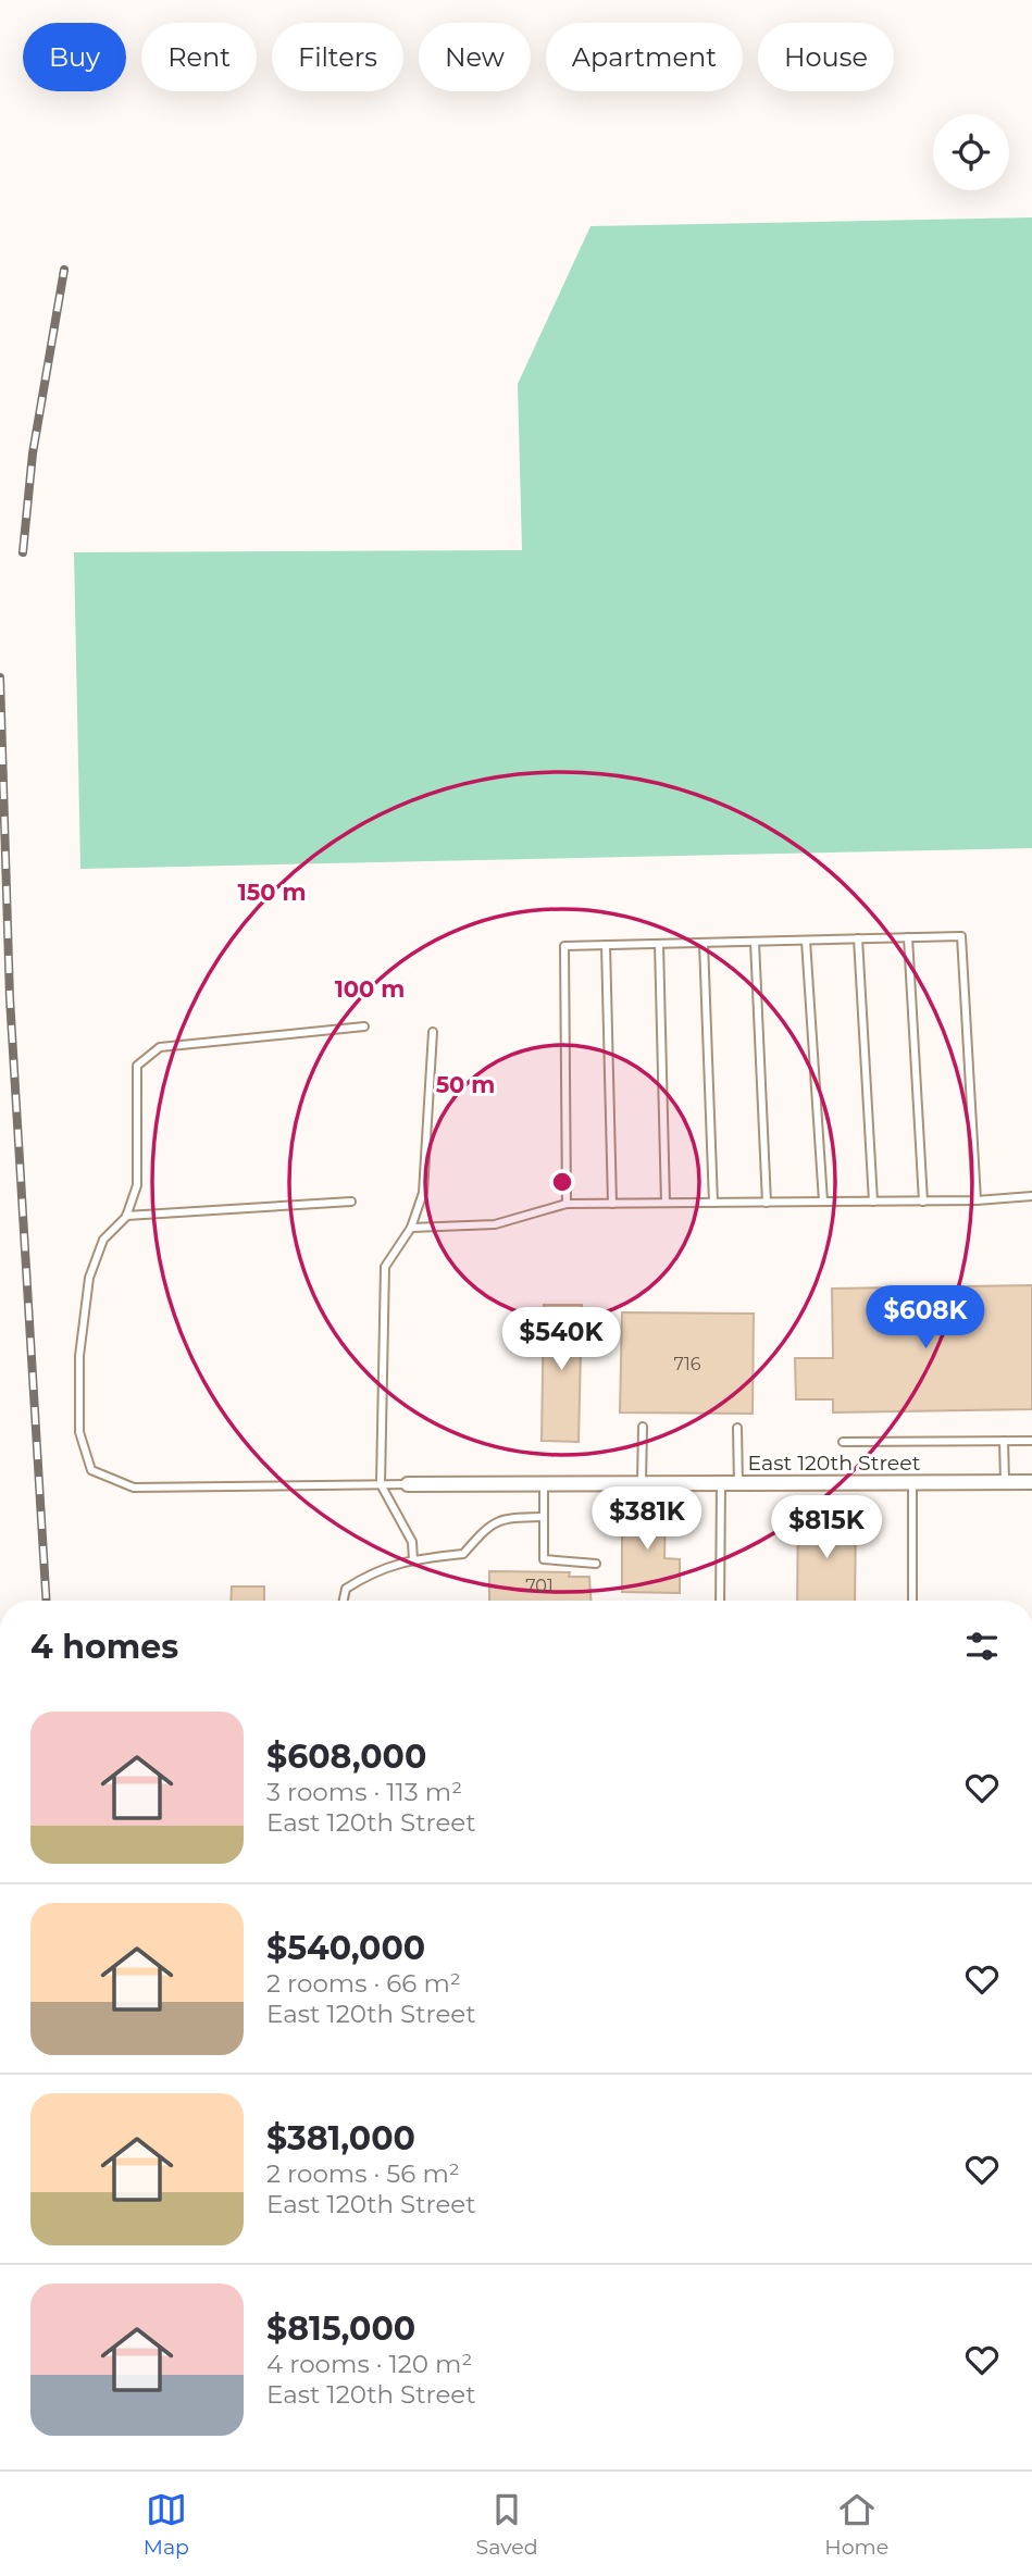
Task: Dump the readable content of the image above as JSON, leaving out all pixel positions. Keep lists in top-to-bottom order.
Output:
{
  "streets": {
    "street": ["East 120th Street"]
  },
  "house_numbers": ["716", "701"],
  "page": {
    "chip": [
      "Buy",
      "Rent",
      "Filters",
      "New",
      "Apartment",
      "House"
    ],
    "price": [
      "$608K",
      "$540K",
      "$381K",
      "$815K"
    ],
    "heading": "4 homes",
    "list": [
      {
        "name": "$608,000",
        "note": "3 rooms · 113 m² · East 120th Street"
      },
      {
        "name": "$540,000",
        "note": "2 rooms · 66 m² · East 120th Street"
      },
      {
        "name": "$381,000",
        "note": "2 rooms · 56 m² · East 120th Street"
      },
      {
        "name": "$815,000",
        "note": "4 rooms · 120 m² · East 120th Street"
      }
    ],
    "tabs": ["Map", "Saved", "Home"]
  },
  "rings": ["150 m", "100 m", "50 m"]
}
